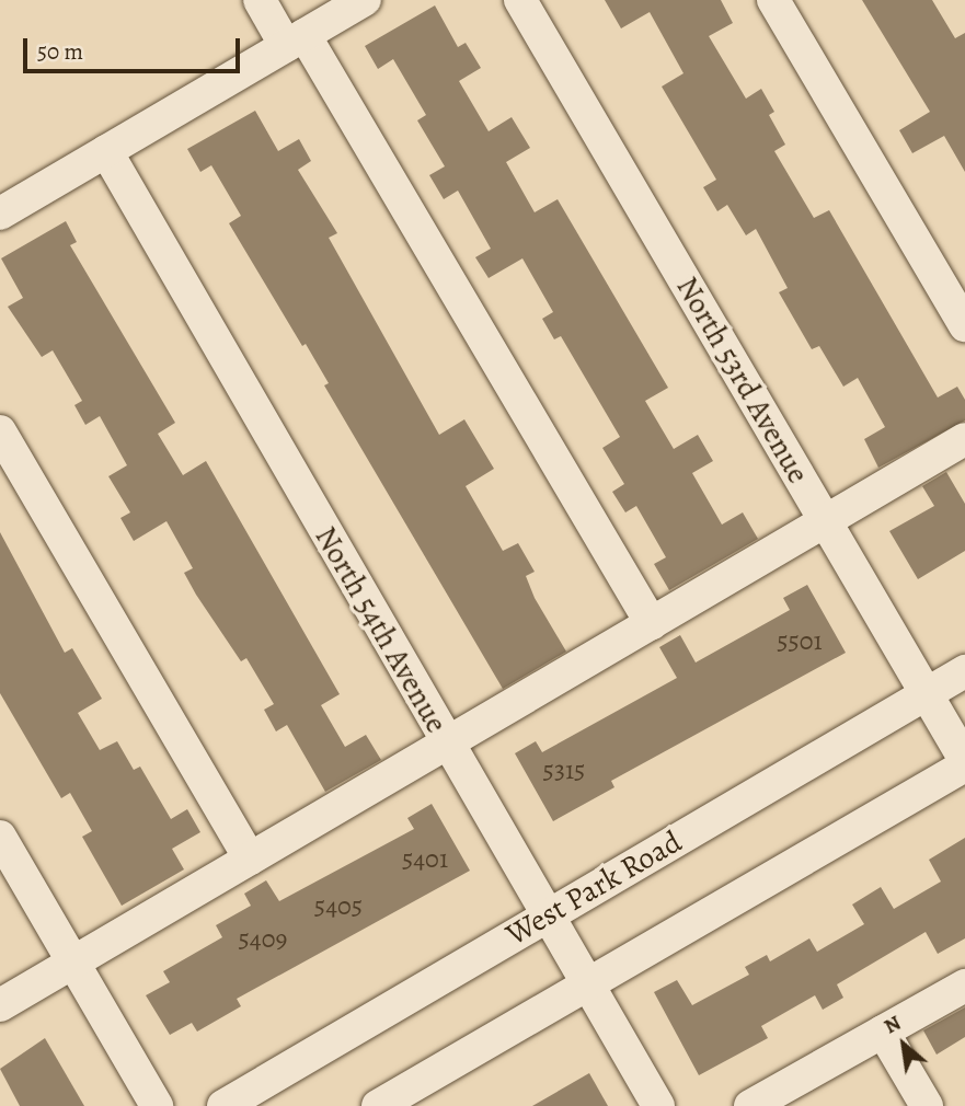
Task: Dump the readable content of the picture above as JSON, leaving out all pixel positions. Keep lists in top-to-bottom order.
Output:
{
  "streets": {
    "street": ["North 53rd Avenue", "North 54th Avenue", "West Park Road"]
  },
  "crossings": [
    ["North 53rd Avenue", "West Park Road"],
    ["North 54th Avenue", "West Park Road"]
  ],
  "house_numbers": [
    "5501",
    "5315",
    "5401",
    "5405",
    "5409"
  ],
  "scale_bar": "50 m",
  "north": "top left"
}
